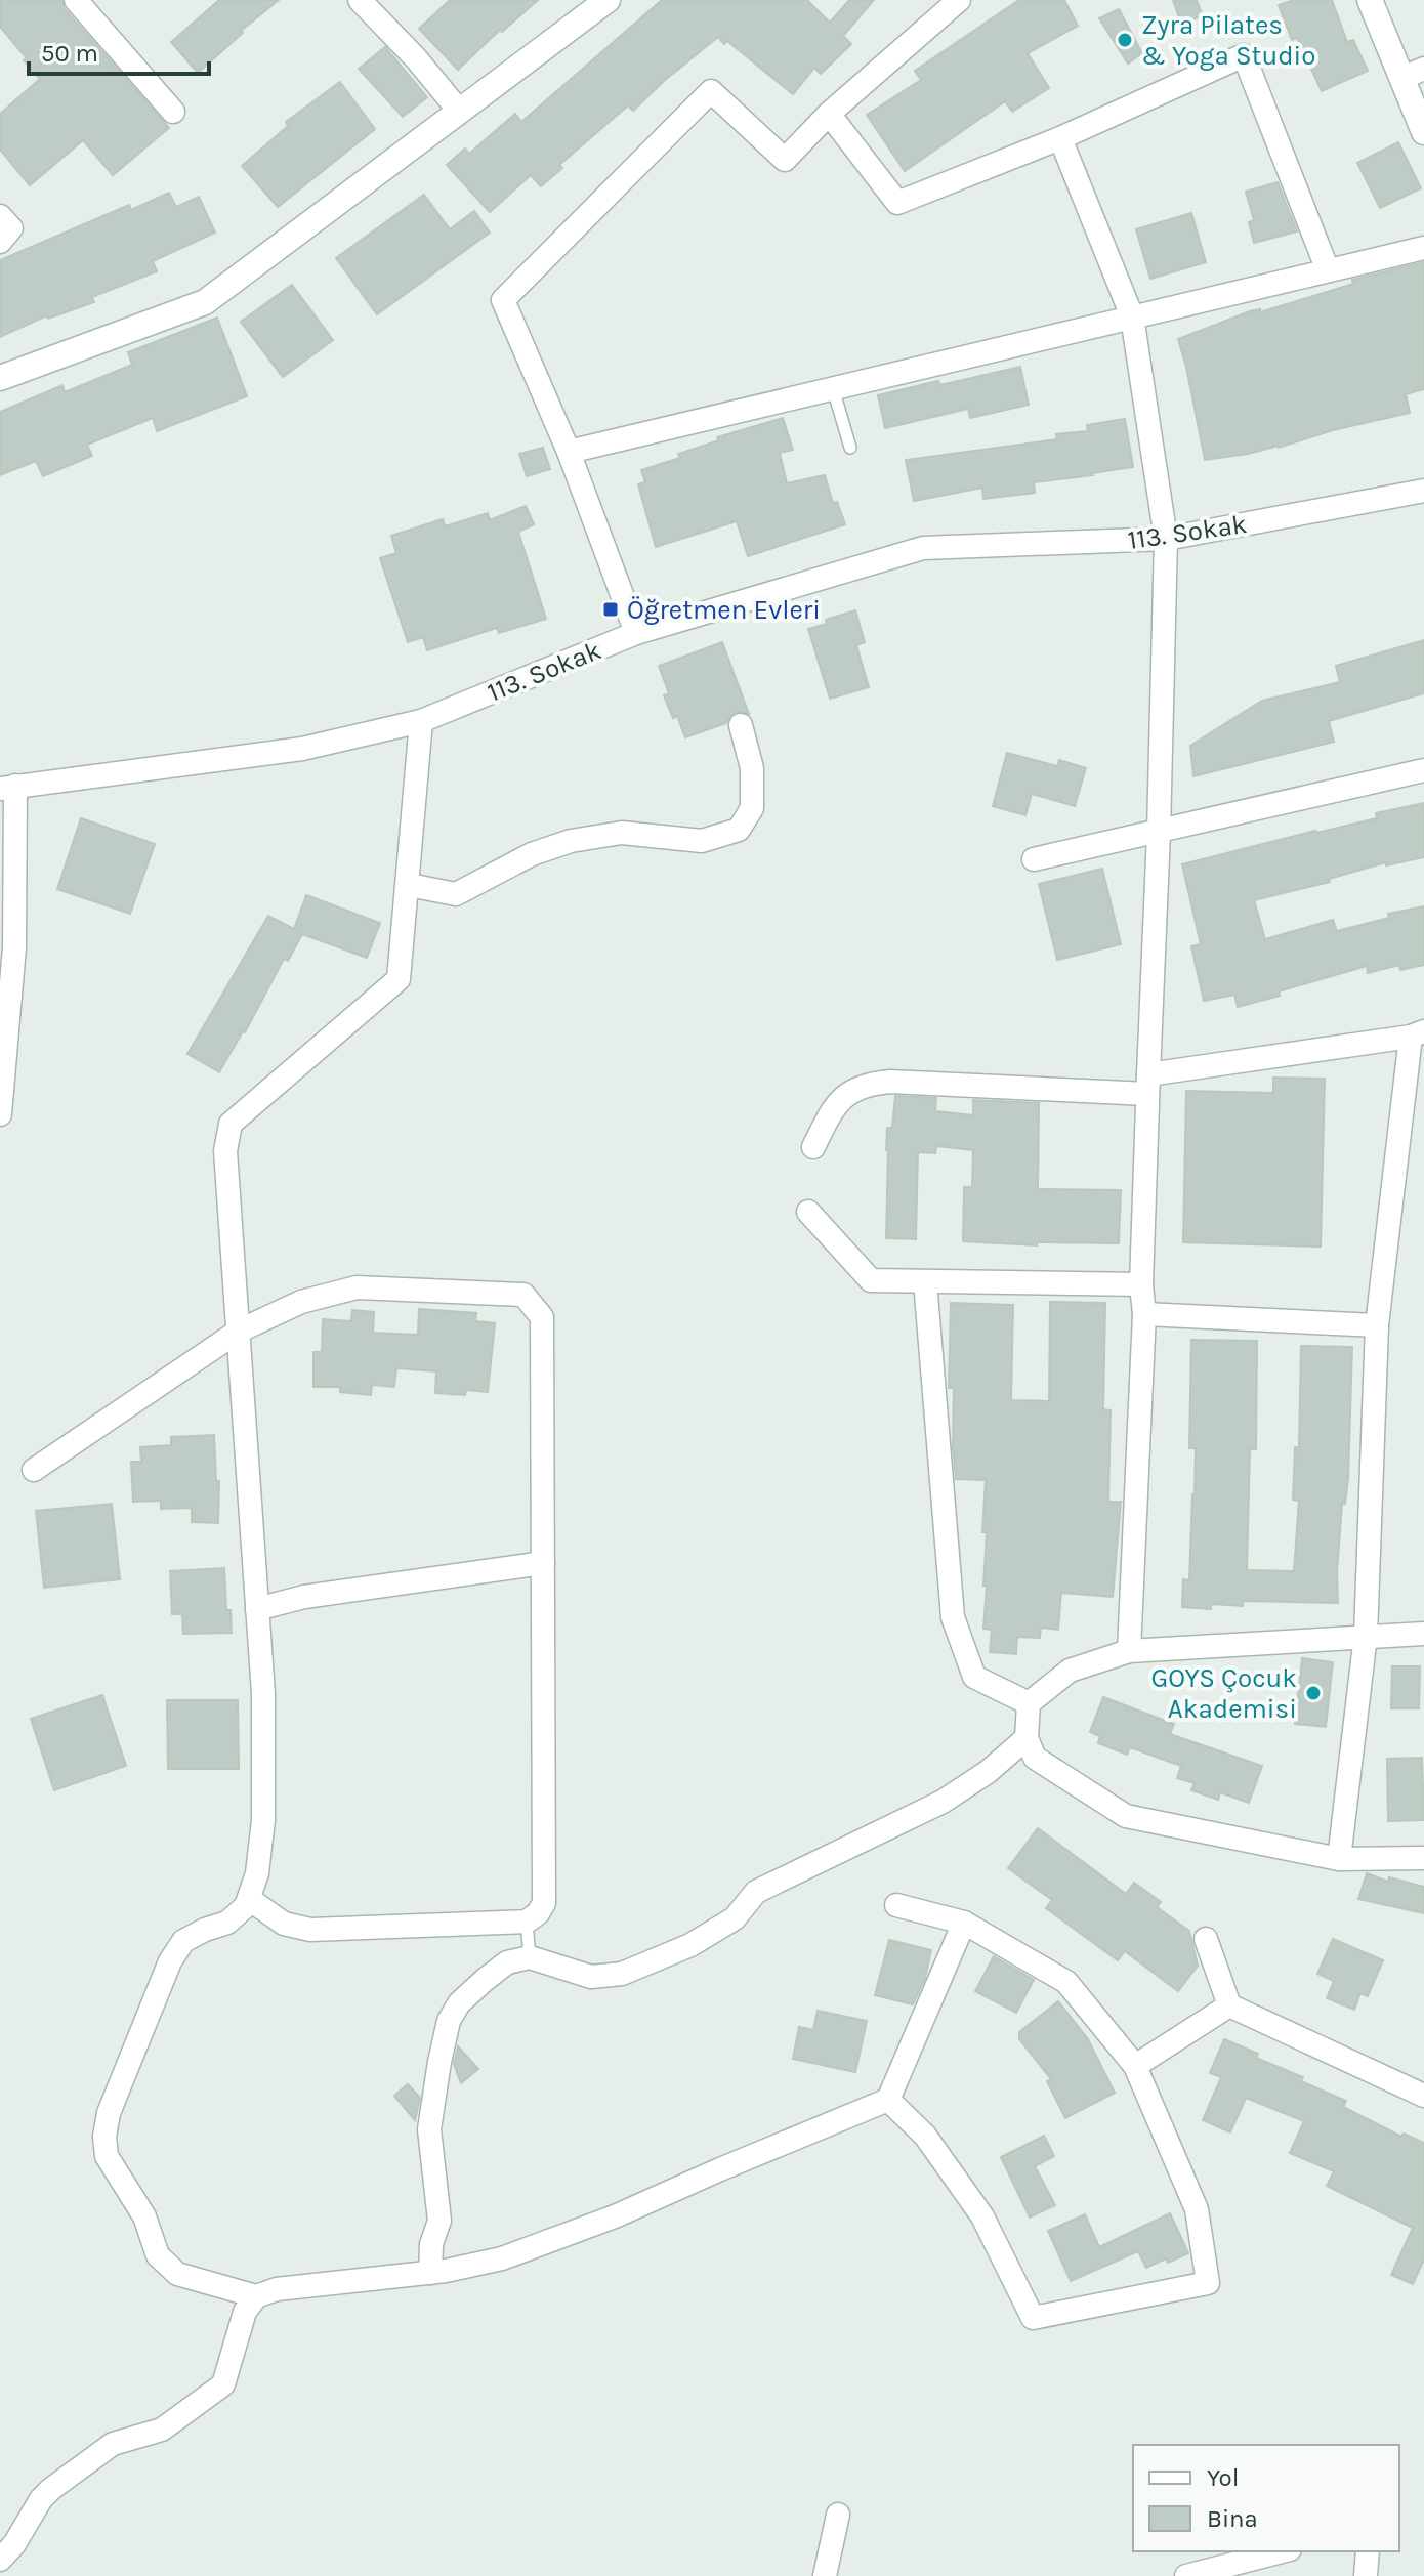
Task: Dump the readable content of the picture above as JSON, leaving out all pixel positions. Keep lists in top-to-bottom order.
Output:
{
  "streets": {
    "street": ["113. Sokak"]
  },
  "places": {
    "other": ["Zyra Pilates & Yoga Studio", "GOYS Çocuk Akademisi"],
    "transit": ["Öğretmen Evleri"]
  },
  "legend": ["Yol", "Bina"],
  "scale_bar": "50 m"
}
